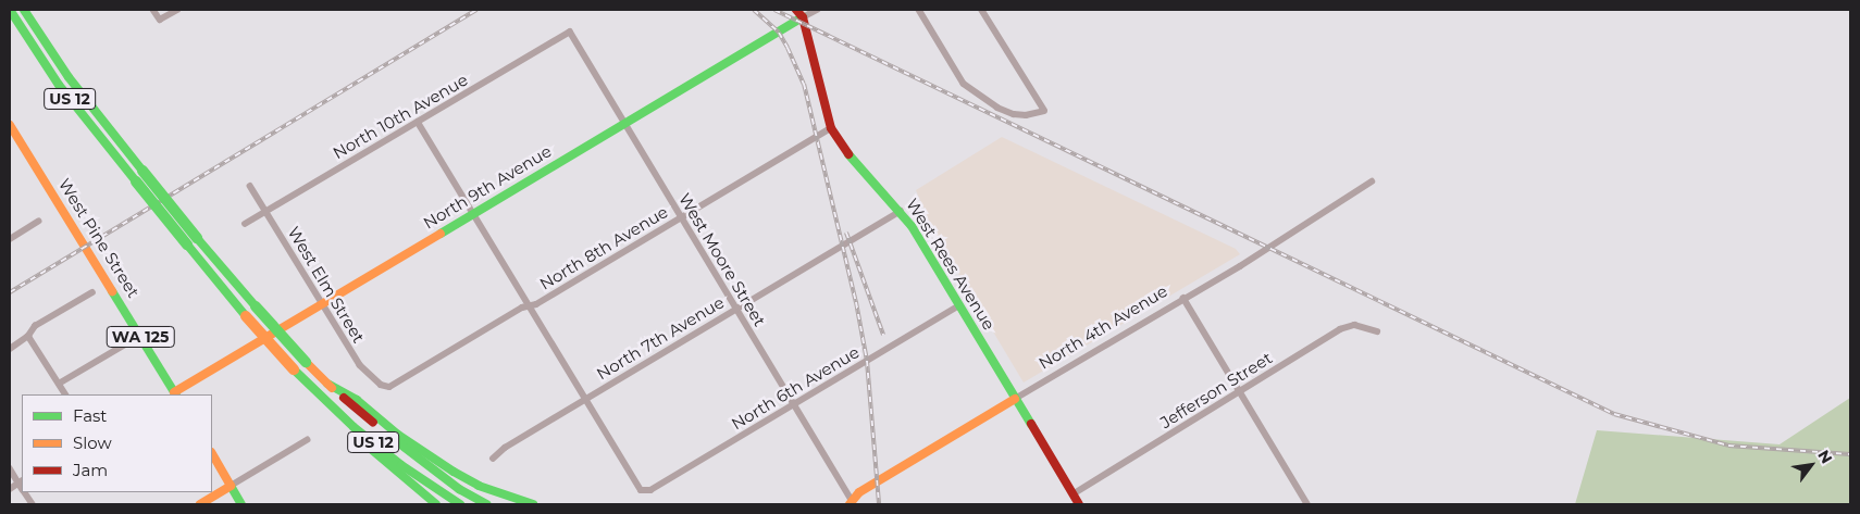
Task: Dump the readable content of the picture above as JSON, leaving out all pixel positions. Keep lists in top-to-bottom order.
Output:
{
  "streets": {
    "main road": [
      "US 12",
      "North 9th Avenue",
      "West Pine Street",
      "West Rees Avenue",
      "North 4th Avenue",
      "WA 125"
    ],
    "street": [
      "North 10th Avenue",
      "North 8th Avenue",
      "West Moore Street",
      "West Elm Street",
      "North 7th Avenue",
      "North 6th Avenue",
      "Jefferson Street"
    ]
  },
  "crossings": [
    ["North 10th Avenue", "West Moore Street"],
    ["North 10th Avenue", "West Elm Street"],
    ["North 9th Avenue", "West Pine Street"],
    ["North 9th Avenue", "West Moore Street"],
    ["North 9th Avenue", "West Rees Avenue"],
    ["North 9th Avenue", "West Elm Street"],
    ["North 8th Avenue", "West Moore Street"],
    ["North 8th Avenue", "West Rees Avenue"],
    ["North 8th Avenue", "West Elm Street"],
    ["West Moore Street", "North 4th Avenue"],
    ["West Moore Street", "North 7th Avenue"],
    ["West Moore Street", "North 6th Avenue"],
    ["West Rees Avenue", "North 4th Avenue"],
    ["West Rees Avenue", "North 7th Avenue"],
    ["West Rees Avenue", "North 6th Avenue"],
    ["West Rees Avenue", "Jefferson Street"],
    ["North 7th Avenue", "North 6th Avenue"]
  ],
  "legend": ["Fast", "Slow", "Jam"],
  "north": "top right"
}
